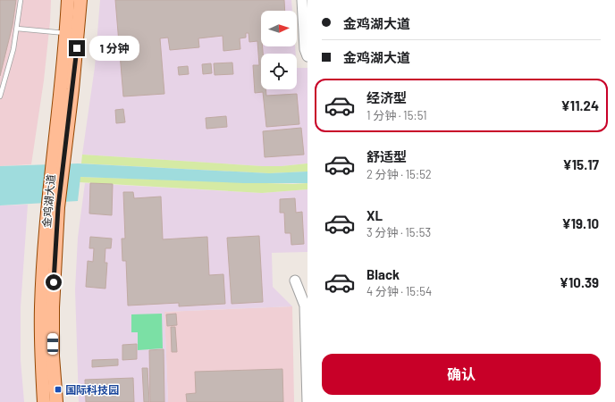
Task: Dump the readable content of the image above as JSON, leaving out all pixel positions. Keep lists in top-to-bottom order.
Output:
{
  "streets": {
    "main road": ["金鸡湖大道"]
  },
  "places": {
    "transit": ["国际科技园"]
  },
  "north": "right",
  "page": {
    "banner": ["金鸡湖大道", "金鸡湖大道"],
    "bubble": "1 分钟",
    "list": [
      {
        "name": "经济型",
        "note": "1 分钟 · 15:51",
        "value": "¥11.24"
      },
      {
        "name": "舒适型",
        "note": "2 分钟 · 15:52",
        "value": "¥15.17"
      },
      {
        "name": "XL",
        "note": "3 分钟 · 15:53",
        "value": "¥19.10"
      },
      {
        "name": "Black",
        "note": "4 分钟 · 15:54",
        "value": "¥10.39"
      }
    ],
    "buttons": "确认"
  }
}
